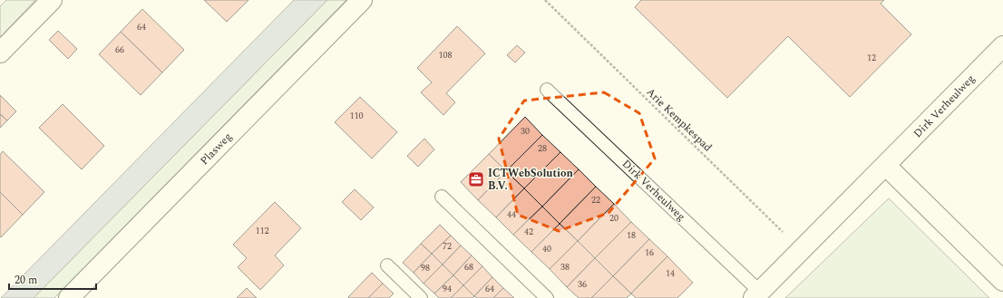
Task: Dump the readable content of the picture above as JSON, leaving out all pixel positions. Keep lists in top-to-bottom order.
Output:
{
  "streets": {
    "street": ["Dirk Verheulweg", "Plasweg"],
    "path": ["Arie Kempkespad"]
  },
  "crossings": [
    ["Dirk Verheulweg", "Arie Kempkespad"]
  ],
  "places": {
    "office": ["ICTWebSolution B.V."]
  },
  "house_numbers": [
    "64",
    "66",
    "108",
    "12",
    "110",
    "30",
    "28",
    "22",
    "44",
    "20",
    "112",
    "42",
    "18",
    "72",
    "40",
    "16",
    "68",
    "38",
    "98",
    "14",
    "36",
    "94",
    "64"
  ],
  "scale_bar": "20 m"
}
